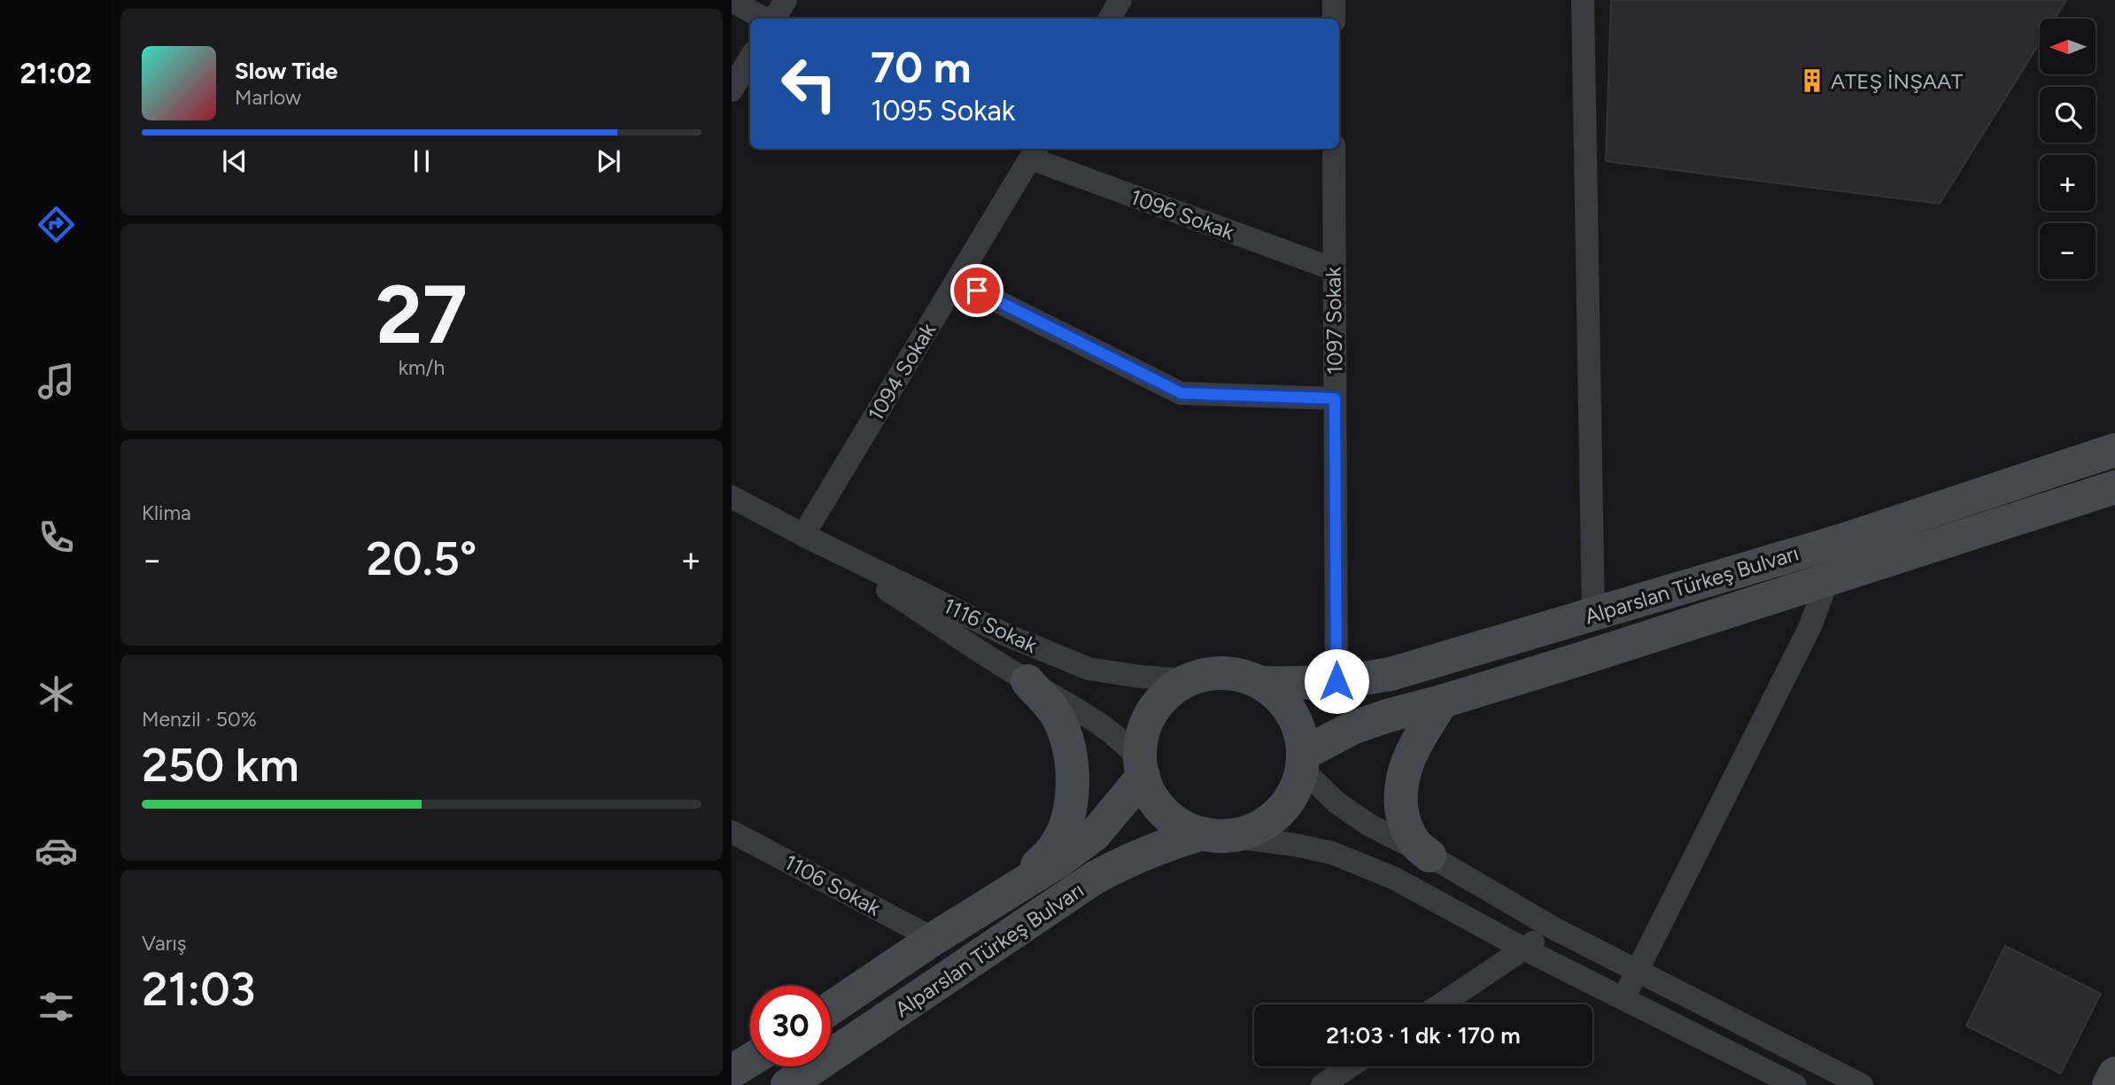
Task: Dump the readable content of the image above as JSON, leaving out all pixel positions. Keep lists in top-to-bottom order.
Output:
{
  "streets": {
    "main road": ["Alparslan Türkeş Bulvarı"],
    "street": [
      "1096 Sokak",
      "1097 Sokak",
      "1094 Sokak",
      "1116 Sokak",
      "1106 Sokak"
    ]
  },
  "crossings": [
    ["1096 Sokak", "1097 Sokak"],
    ["1096 Sokak", "1094 Sokak"],
    ["1097 Sokak", "Alparslan Türkeş Bulvarı"],
    ["1094 Sokak", "1116 Sokak"],
    ["Alparslan Türkeş Bulvarı", "1116 Sokak"],
    ["Alparslan Türkeş Bulvarı", "1106 Sokak"]
  ],
  "places": {
    "building": ["ATEŞ İNŞAAT"]
  },
  "north": "left",
  "page": {
    "tabs": "21:02",
    "map_buttons": ["+", "−"],
    "turn": ["70 m", "1095 Sokak"],
    "song": ["Slow Tide", "Marlow"],
    "tile": [
      ["27", "km/h"],
      "Klima",
      ["Menzil · 50%", "250 km"],
      ["Varış", "21:03"]
    ],
    "heat": ["−", "20.5°", "+"],
    "limit": "30",
    "trip": "21:03 · 1 dk · 170 m"
  }
}
